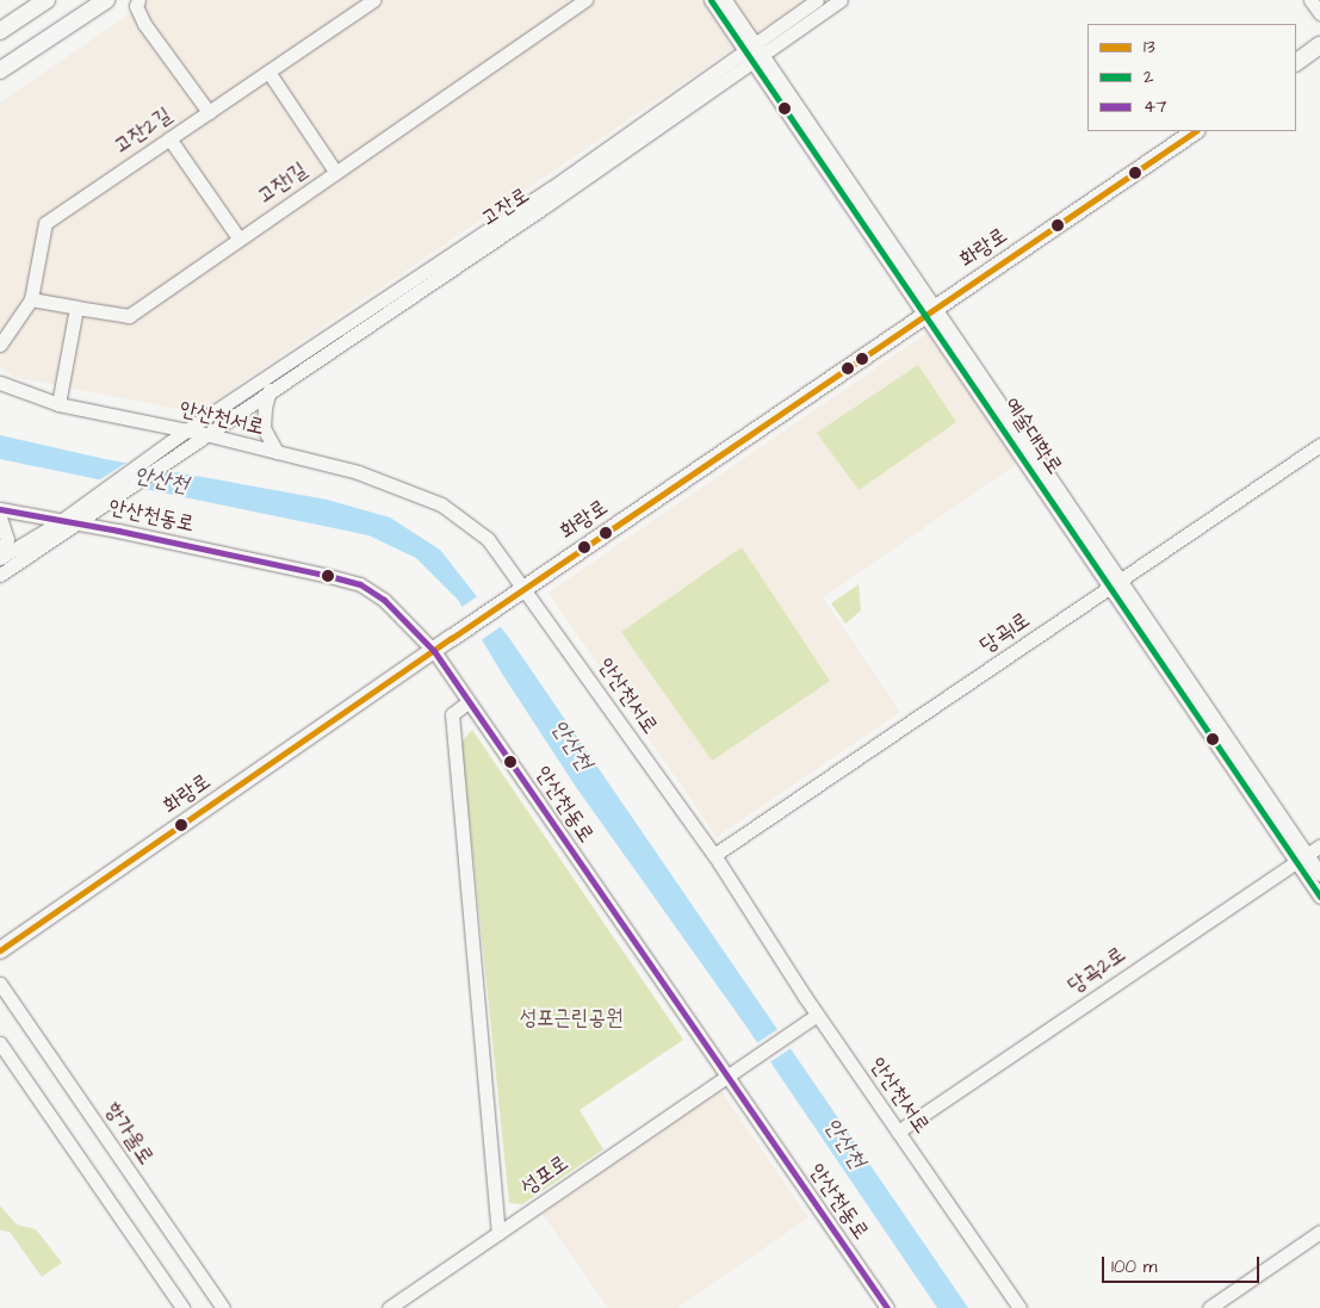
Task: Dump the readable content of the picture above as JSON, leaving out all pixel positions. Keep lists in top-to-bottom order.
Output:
{
  "streets": {
    "main road": ["화랑로"],
    "street": [
      "고잔2길",
      "고잔1길",
      "고잔로",
      "안산천서로",
      "예술대학로",
      "안산천동로",
      "당곡1로",
      "당곡2로",
      "항가울로",
      "성포로"
    ]
  },
  "crossings": [
    ["고잔2길", "고잔1길"],
    ["고잔로", "안산천서로"],
    ["고잔로", "예술대학로"],
    ["화랑로", "안산천서로"],
    ["화랑로", "예술대학로"],
    ["화랑로", "안산천동로"],
    ["안산천서로", "당곡1로"],
    ["안산천서로", "당곡2로"],
    ["안산천서로", "성포로"],
    ["예술대학로", "당곡1로"],
    ["예술대학로", "당곡2로"],
    ["안산천동로", "성포로"]
  ],
  "water": ["안산천"],
  "parks": ["성포근린공원"],
  "lines": ["transit line 2", "transit line 13", "transit line 47"],
  "legend": ["13", "2", "47"],
  "scale_bar": "100 m"
}
